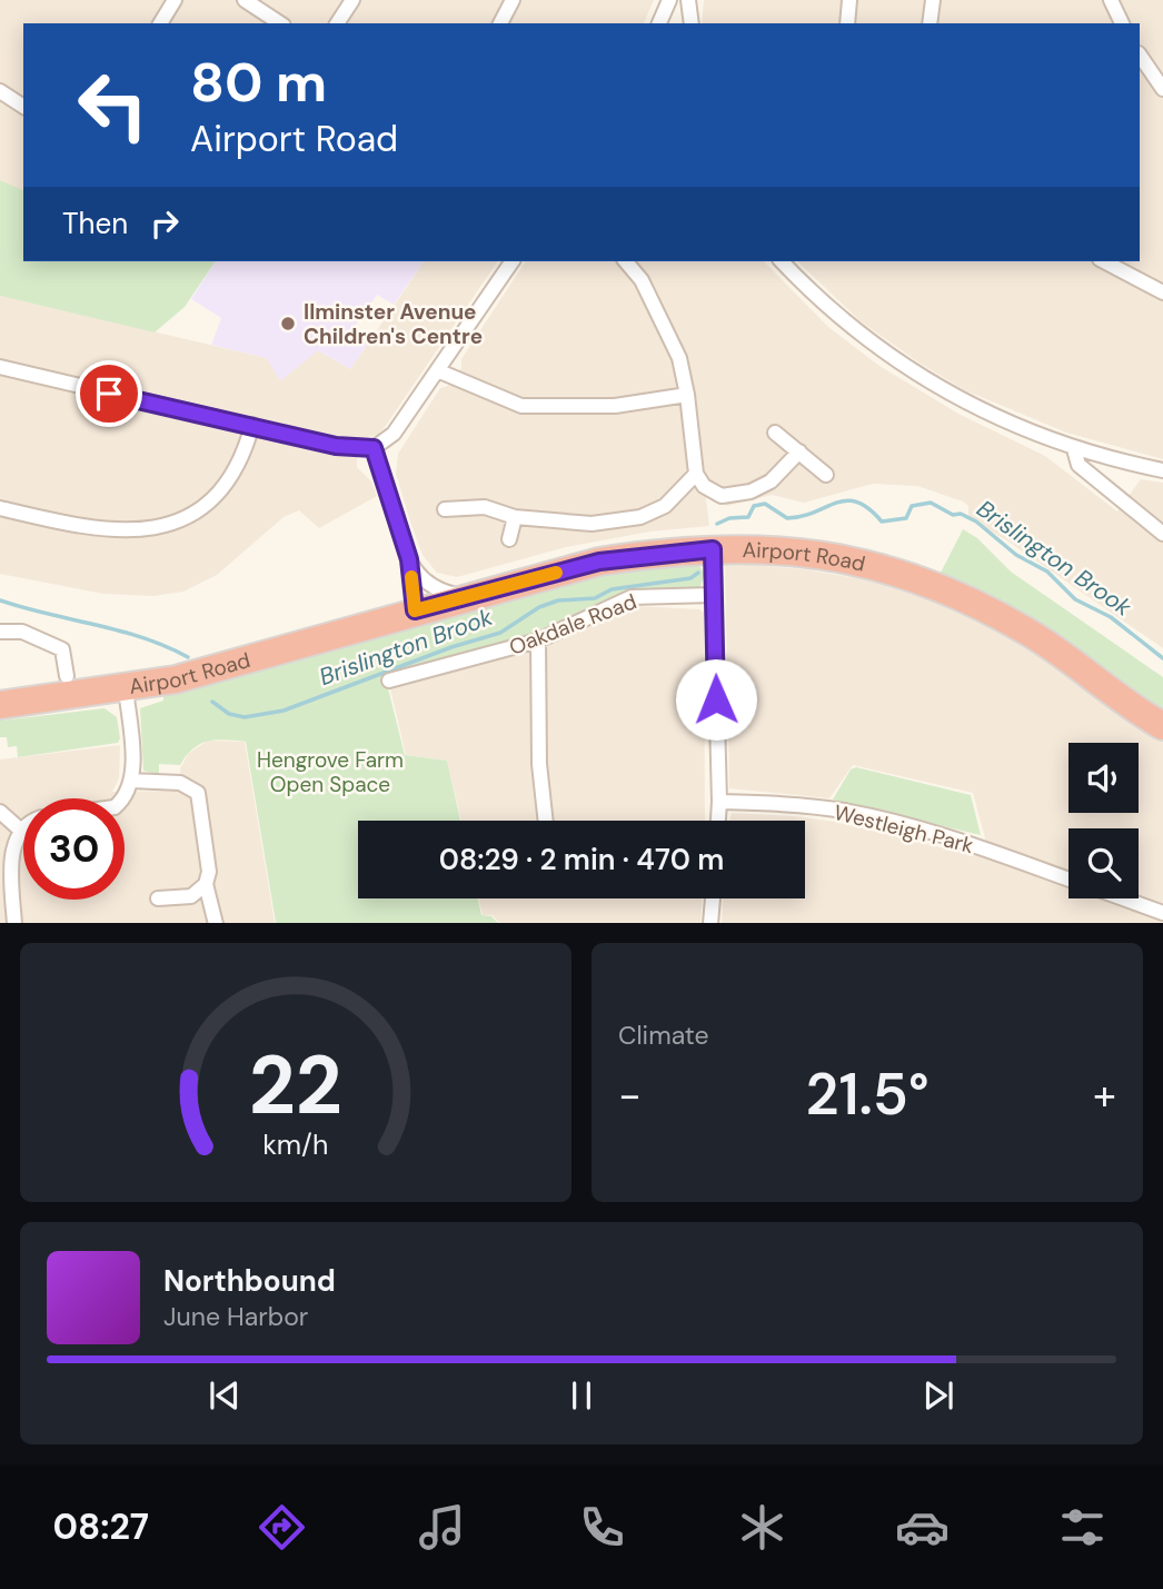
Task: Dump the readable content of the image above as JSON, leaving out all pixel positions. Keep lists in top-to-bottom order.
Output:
{
  "streets": {
    "highway": ["Airport Road"],
    "street": ["Oakdale Road", "Westleigh Park"]
  },
  "water": ["Brislington Brook"],
  "parks": ["Hengrove Farm Open Space"],
  "places": ["Ilminster Avenue Children's Centre"],
  "page": {
    "turn": ["80 m", "Airport Road"],
    "then": "Then",
    "limit": "30",
    "trip": "08:29 · 2 min · 470 m",
    "tile": "Climate",
    "heat": ["−", "21.5°", "+"],
    "song": ["Northbound", "June Harbor"],
    "tabs": "08:27",
    "gauge": ["22", "km/h"]
  }
}
